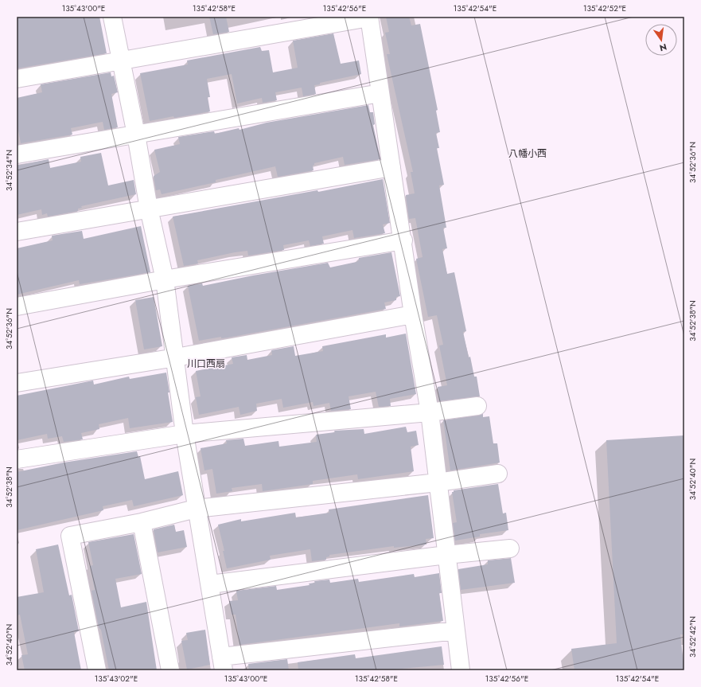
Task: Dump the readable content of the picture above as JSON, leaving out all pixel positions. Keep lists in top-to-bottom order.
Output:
{
  "districts": ["八幡小西", "川口西扇"],
  "north": "bottom",
  "coordinates": [
    "135°43'00\"E",
    "135°42'58\"E",
    "135°42'56\"E",
    "135°42'54\"E",
    "135°42'52\"E",
    "34°52'36\"N",
    "34°52'34\"N",
    "34°52'38\"N",
    "34°52'40\"N",
    "34°52'42\"N",
    "135°43'02\"E"
  ]
}
